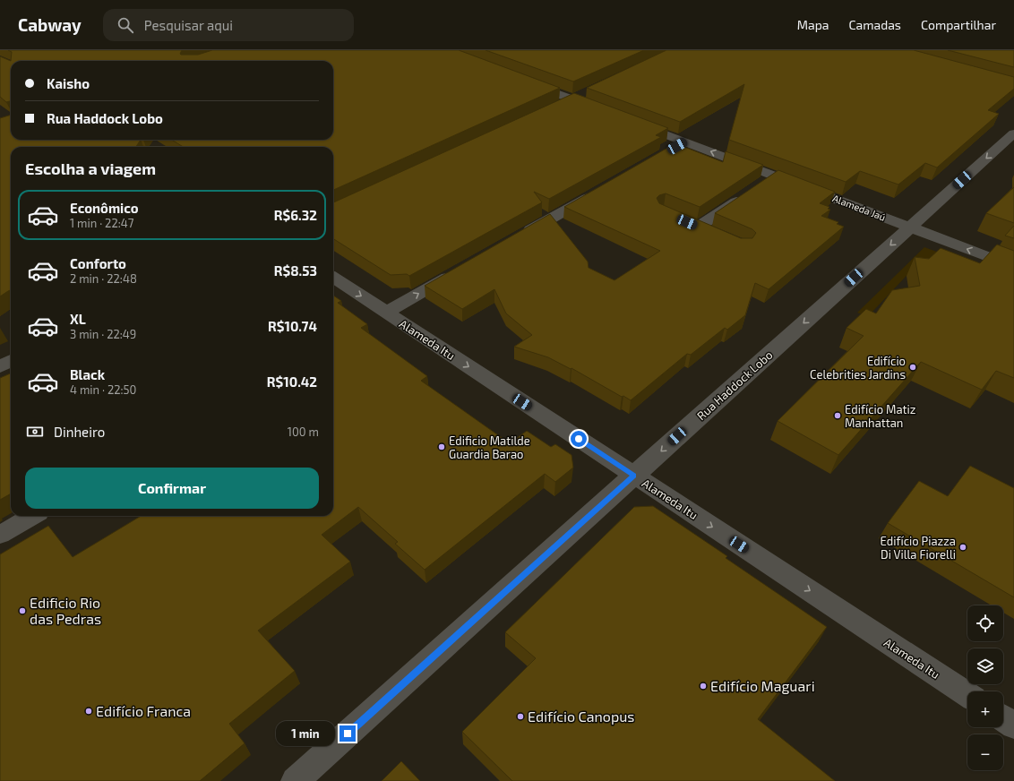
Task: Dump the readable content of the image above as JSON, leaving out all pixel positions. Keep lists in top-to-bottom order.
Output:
{
  "streets": {
    "street": ["Alameda Jaú", "Alameda Itu", "Rua Haddock Lobo"]
  },
  "crossings": [
    ["Alameda Jaú", "Rua Haddock Lobo"],
    ["Alameda Itu", "Rua Haddock Lobo"]
  ],
  "one_way": ["Alameda Jaú", "Alameda Itu", "Rua Haddock Lobo"],
  "places": [
    "Edifício Celebrities Jardins",
    "Edifício Matiz Manhattan",
    "Edificio Matilde Guardia Barao",
    "Edifício Piazza Di Villa Fiorelli",
    "Edificio Rio das Pedras",
    "Edifício Maguari",
    "Edifício Franca",
    "Edifício Canopus"
  ],
  "page": {
    "header": "Cabway",
    "search": "Pesquisar aqui",
    "nav": ["Mapa", "Camadas", "Compartilhar"],
    "banner": ["Kaisho", "Rua Haddock Lobo"],
    "heading": "Escolha a viagem",
    "list": [
      {
        "name": "Econômico",
        "note": "1 min · 22:47",
        "value": "R$6.32"
      },
      {
        "name": "Conforto",
        "note": "2 min · 22:48",
        "value": "R$8.53"
      },
      {
        "name": "XL",
        "note": "3 min · 22:49",
        "value": "R$10.74"
      },
      {
        "name": "Black",
        "note": "4 min · 22:50",
        "value": "R$10.42"
      }
    ],
    "pay": ["Dinheiro", "100 m"],
    "buttons": "Confirmar",
    "map_buttons": ["+", "−"],
    "bubble": "1 min"
  }
}
